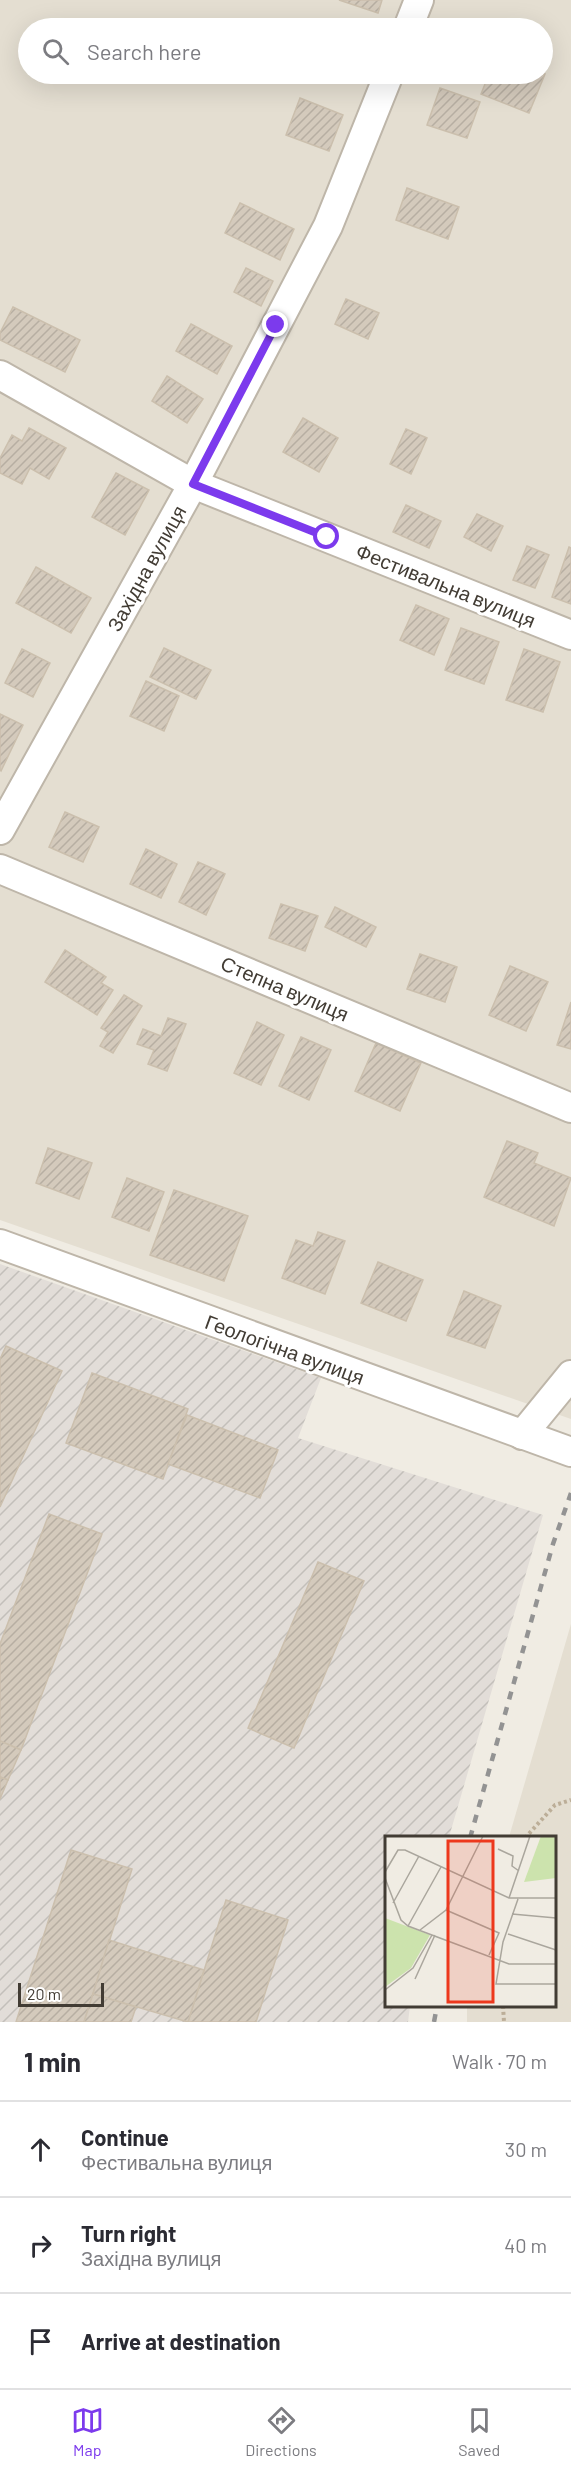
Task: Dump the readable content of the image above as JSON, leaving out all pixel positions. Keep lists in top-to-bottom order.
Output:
{
  "streets": {
    "street": [
      "Західна вулиця",
      "Фестивальна вулиця",
      "Степна вулиця",
      "Геологічна вулиця"
    ]
  },
  "crossings": [
    ["Західна вулиця", "Фестивальна вулиця"]
  ],
  "scale_bar": "20 m",
  "page": {
    "search": "Search here",
    "scale": "20 m",
    "heading": ["1 min", "Walk · 70 m"],
    "list": [
      ["Continue", "Фестивальна вулиця", "30 m"],
      ["Turn right", "Західна вулиця", "40 m"],
      "Arrive at destination"
    ],
    "nav": ["Map", "Directions", "Saved"]
  }
}
